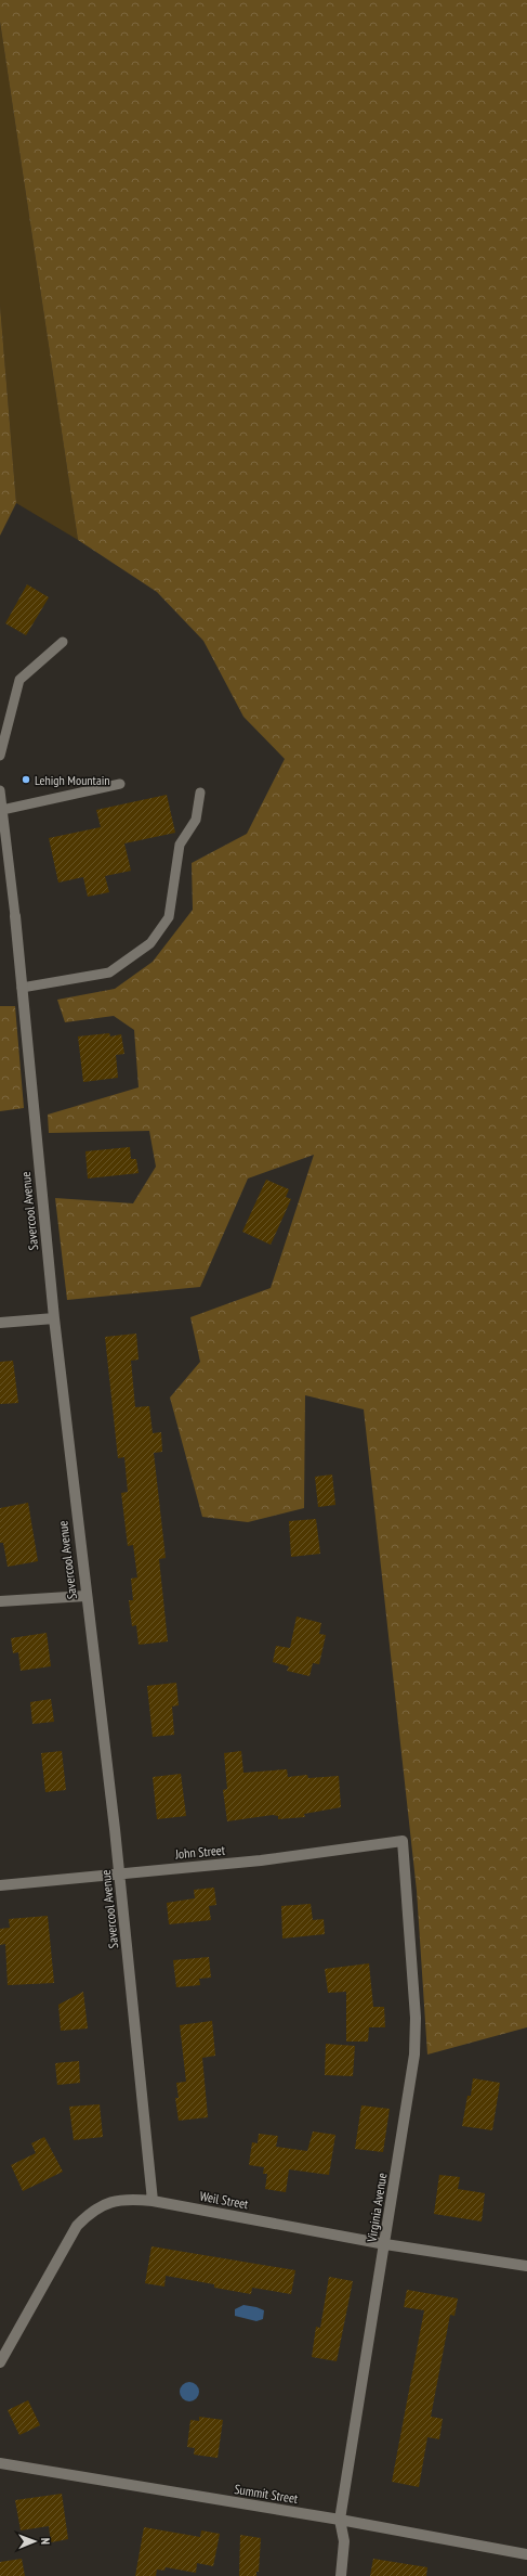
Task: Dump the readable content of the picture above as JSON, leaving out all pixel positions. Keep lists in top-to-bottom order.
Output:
{
  "streets": {
    "street": [
      "Savercool Avenue",
      "John Street",
      "Weil Street",
      "Virginia Avenue",
      "Summit Street"
    ]
  },
  "crossings": [
    ["Savercool Avenue", "John Street"],
    ["Savercool Avenue", "Weil Street"],
    ["John Street", "Virginia Avenue"],
    ["Weil Street", "Virginia Avenue"],
    ["Virginia Avenue", "Summit Street"]
  ],
  "places": ["Lehigh Mountain"],
  "north": "right"
}
